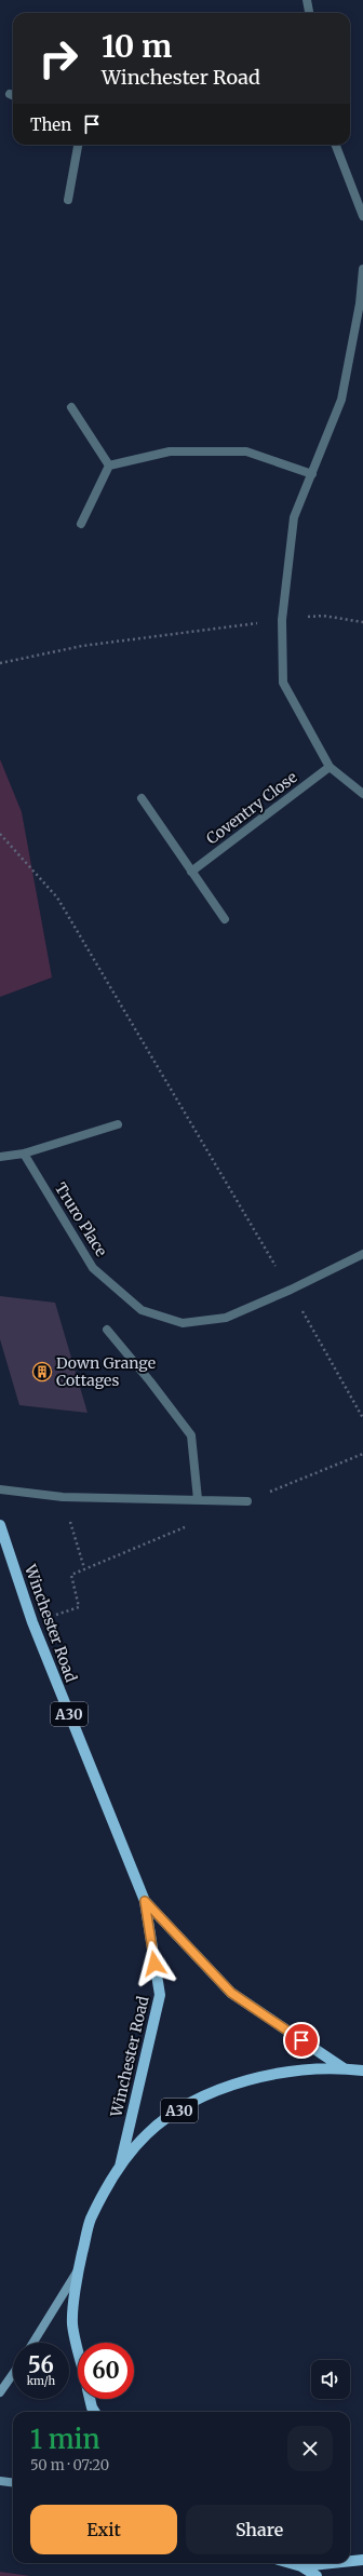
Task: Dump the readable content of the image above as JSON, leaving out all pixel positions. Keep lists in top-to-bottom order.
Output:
{
  "streets": {
    "main road": ["Winchester Road", "A30"],
    "street": ["Coventry Close", "Truro Place"]
  },
  "crossings": [
    ["Winchester Road", "A30"]
  ],
  "places": {
    "building": ["Down Grange Cottages"]
  },
  "page": {
    "turn": ["10 m", "Winchester Road"],
    "then": "Then",
    "speed": "56 km/h",
    "limit": "60",
    "heading": ["1 min", "50 m · 07:20"],
    "buttons": ["Exit", "Share"]
  }
}
